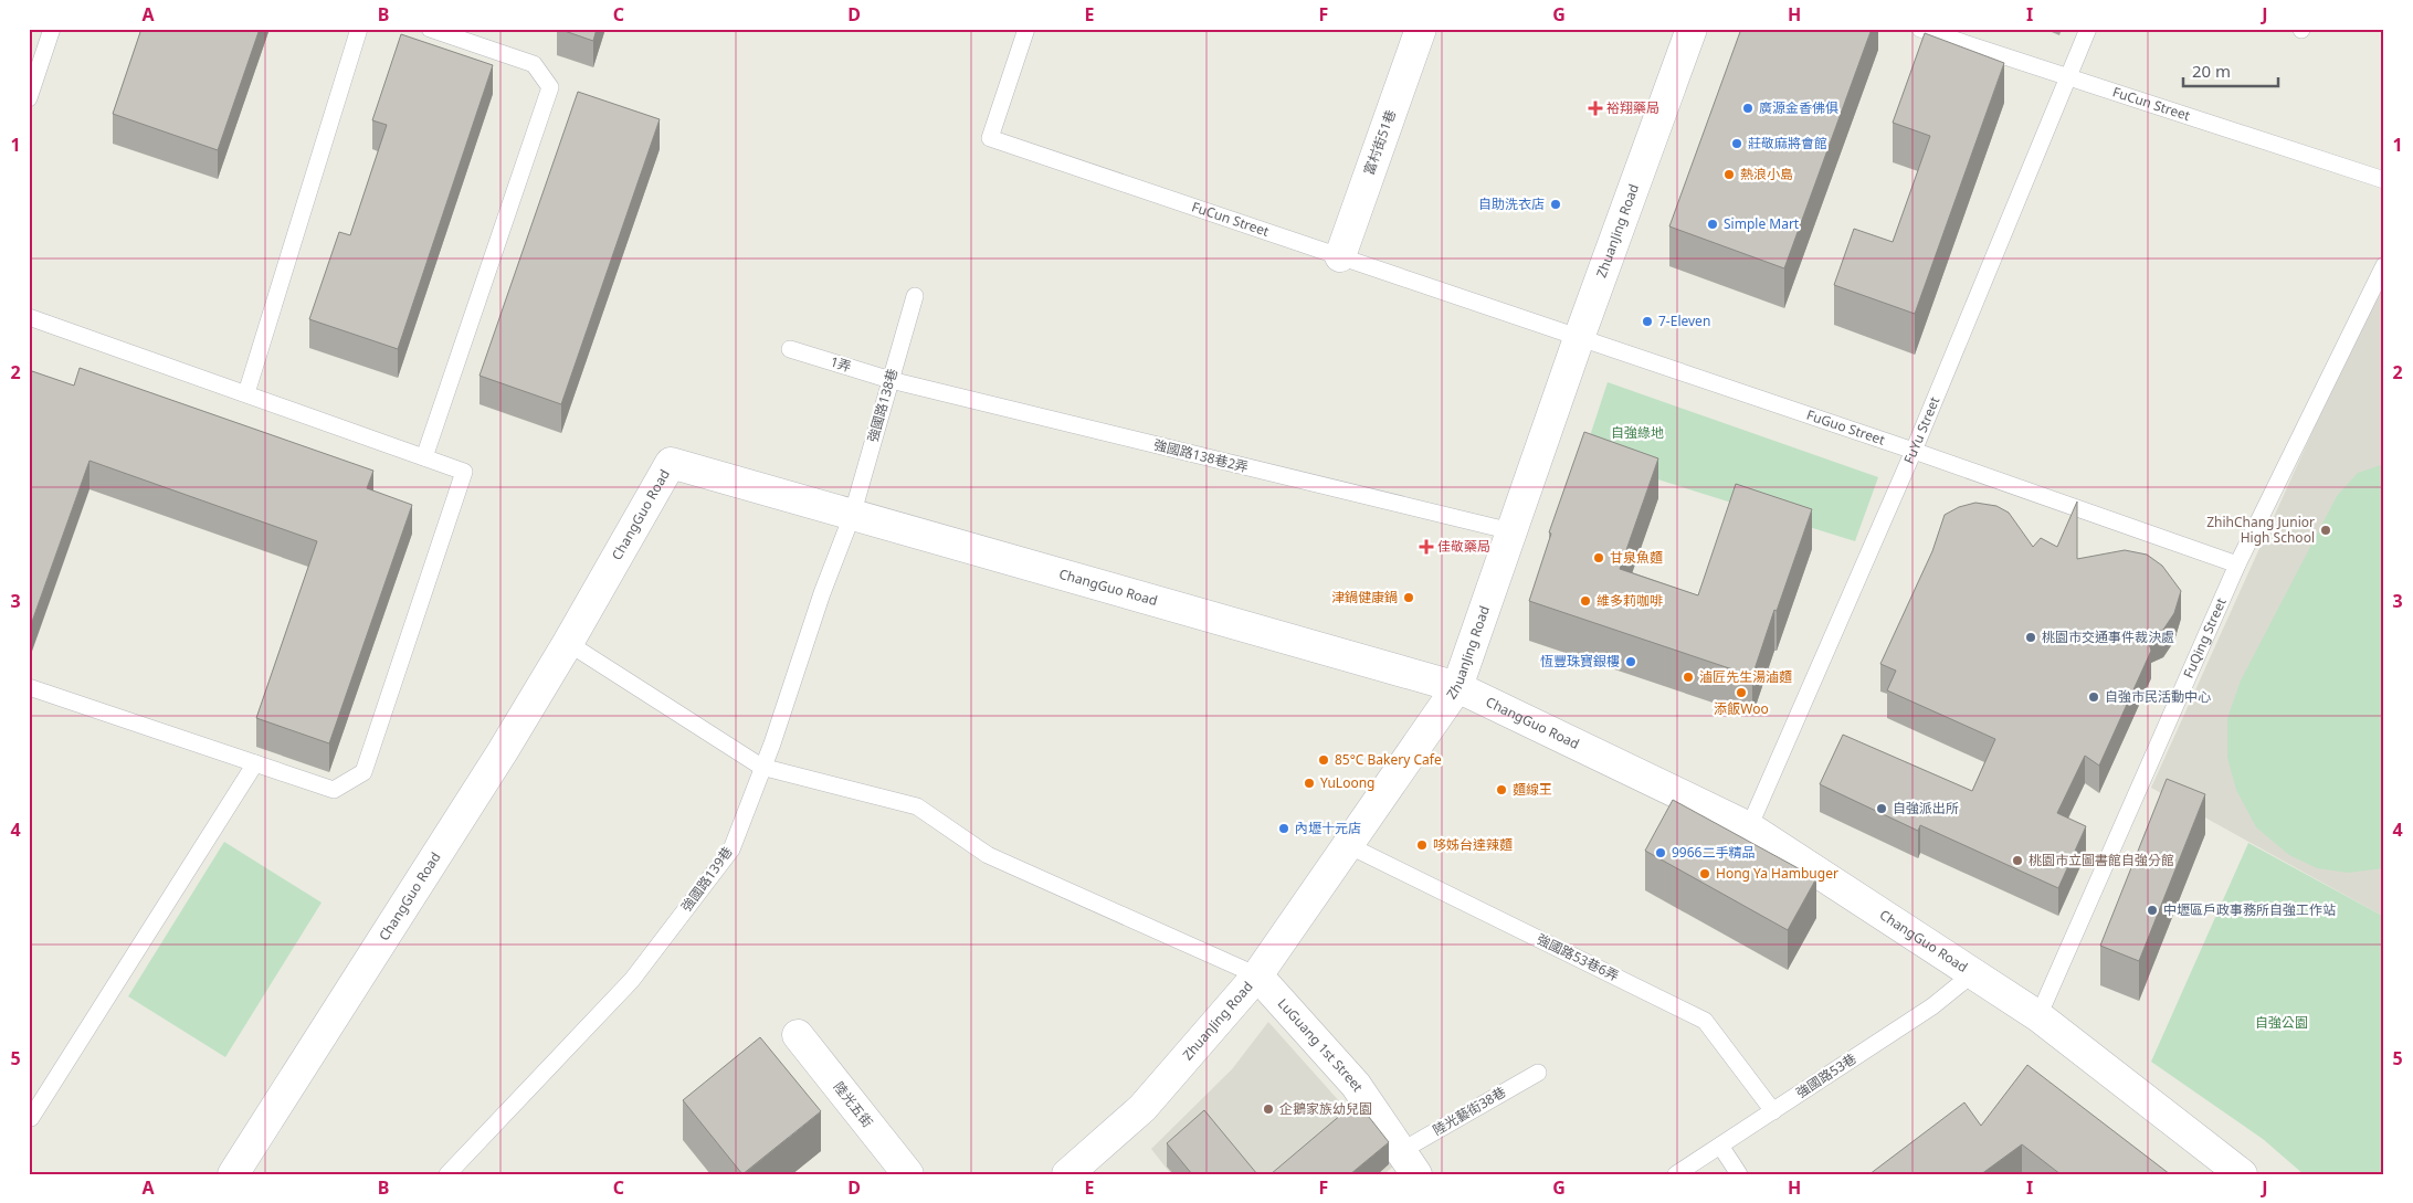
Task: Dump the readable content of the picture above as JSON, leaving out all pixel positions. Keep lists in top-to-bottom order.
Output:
{
  "streets": {
    "street": [
      "富村街51巷",
      "ZhuanJing Road",
      "ChangGuo Road",
      "LuGuang 1st Street",
      "陸光五街"
    ],
    "lane": [
      "FuCun Street",
      "1弄",
      "強國路138巷",
      "FuGuo Street",
      "FuYu Street",
      "強國路138巷2弄",
      "FuQing Street",
      "強國路139巷",
      "強國路53巷6弄",
      "強國路53巷",
      "陸光藝街38巷"
    ]
  },
  "crossings": [
    ["FuCun Street", "富村街51巷"],
    ["FuCun Street", "ZhuanJing Road"],
    ["FuCun Street", "FuGuo Street"],
    ["FuCun Street", "FuYu Street"],
    ["ZhuanJing Road", "FuGuo Street"],
    ["ZhuanJing Road", "強國路138巷2弄"],
    ["ZhuanJing Road", "ChangGuo Road"],
    ["ZhuanJing Road", "強國路53巷6弄"],
    ["ZhuanJing Road", "LuGuang 1st Street"],
    ["1弄", "強國路138巷"],
    ["1弄", "強國路138巷2弄"],
    ["強國路138巷", "強國路138巷2弄"],
    ["強國路138巷", "ChangGuo Road"],
    ["強國路138巷", "強國路139巷"],
    ["FuGuo Street", "FuYu Street"],
    ["FuGuo Street", "FuQing Street"],
    ["FuYu Street", "ChangGuo Road"],
    ["ChangGuo Road", "FuQing Street"],
    ["ChangGuo Road", "強國路139巷"],
    ["ChangGuo Road", "強國路53巷"],
    ["強國路53巷6弄", "強國路53巷"],
    ["LuGuang 1st Street", "陸光藝街38巷"]
  ],
  "parks": ["自強綠地", "自強公園"],
  "places": {
    "health": ["裕翔藥局", "佳敬藥局"],
    "other": [
      "廣源金香佛俱",
      "莊敬麻將會館",
      "熱浪小島",
      "自助洗衣店",
      "Simple Mart",
      "7-Eleven",
      "ZhihChang Junior High School",
      "甘泉魚麵",
      "津鍋健康鍋",
      "維多莉咖啡",
      "桃園市交通事件裁決處",
      "恆豐珠寶銀樓",
      "滷匠先生湯滷麵",
      "添飯Woo",
      "自強市民活動中心",
      "85°C Bakery Cafe",
      "YuLoong",
      "麵線王",
      "自強派出所",
      "內壢十元店",
      "哆姊台達辣麵",
      "9966二手精品",
      "桃園市立圖書館自強分館",
      "Hong Ya Hambuger",
      "中壢區戶政事務所自強工作站",
      "企鵝家族幼兒園"
    ]
  },
  "scale_bar": "20 m",
  "grid": {
    "columns": [
      "A",
      "B",
      "C",
      "D",
      "E",
      "F",
      "G",
      "H",
      "I",
      "J"
    ],
    "rows": [
      "1",
      "2",
      "3",
      "4",
      "5"
    ]
  }
}
